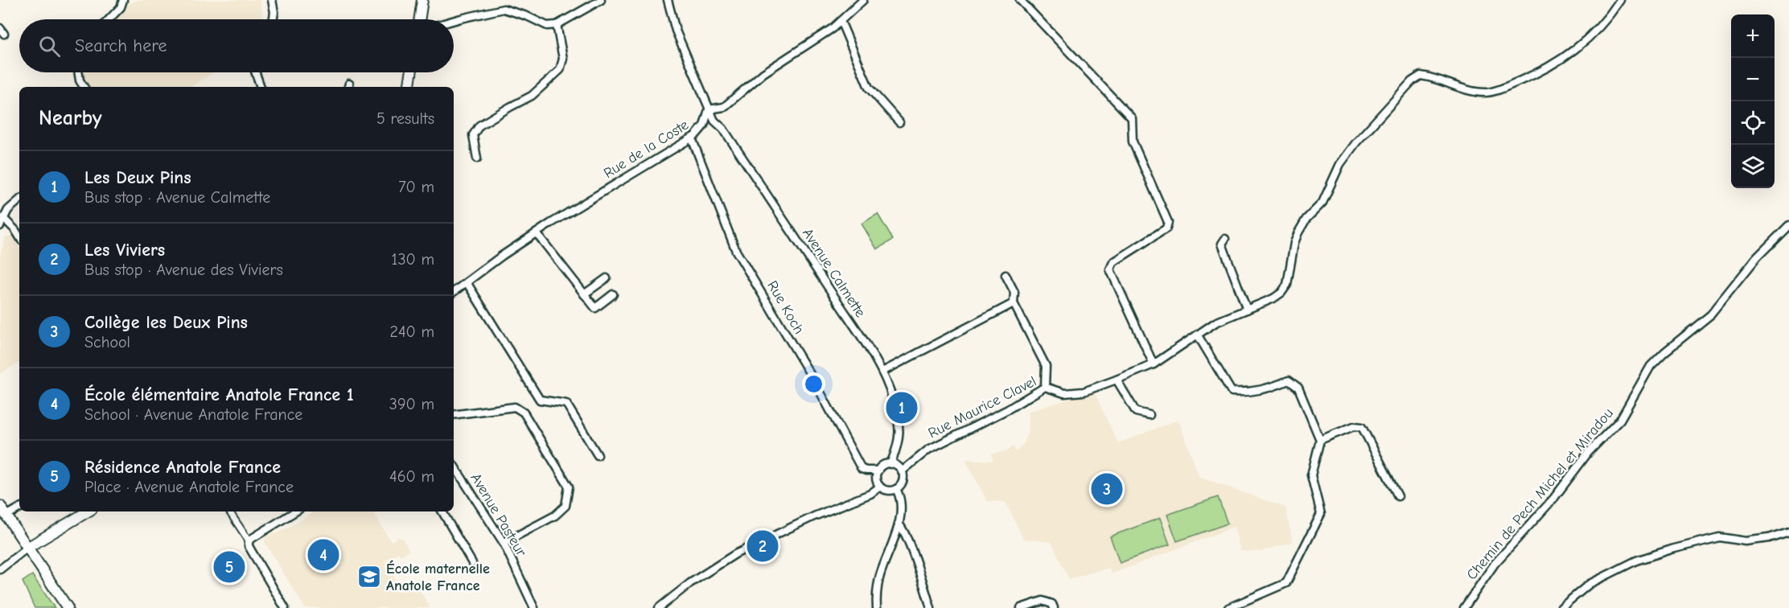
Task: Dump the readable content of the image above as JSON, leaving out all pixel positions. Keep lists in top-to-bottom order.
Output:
{
  "streets": {
    "street": [
      "Rue de la Coste",
      "Avenue Calmette",
      "Rue Koch",
      "Rue Maurice Clavel",
      "Chemin de Pech Michel et Miradou",
      "Avenue Pasteur"
    ]
  },
  "crossings": [
    ["Rue de la Coste", "Avenue Calmette"],
    ["Rue de la Coste", "Rue Koch"],
    ["Avenue Calmette", "Rue Koch"],
    ["Avenue Calmette", "Rue Maurice Clavel"],
    ["Rue Koch", "Rue Maurice Clavel"]
  ],
  "places": {
    "school or university": ["École maternelle Anatole France"]
  },
  "page": {
    "map_buttons": ["+", "−"],
    "search": "Search here",
    "heading": ["Nearby", "5 results"],
    "list": [
      {
        "mark": "1",
        "name": "Les Deux Pins",
        "note": "Bus stop · Avenue Calmette",
        "value": "70 m"
      },
      {
        "mark": "2",
        "name": "Les Viviers",
        "note": "Bus stop · Avenue des Viviers",
        "value": "130 m"
      },
      {
        "mark": "3",
        "name": "Collège les Deux Pins",
        "note": "School",
        "value": "240 m"
      },
      {
        "mark": "4",
        "name": "École élémentaire Anatole France 1",
        "note": "School · Avenue Anatole France",
        "value": "390 m"
      },
      {
        "mark": "5",
        "name": "Résidence Anatole France",
        "note": "Place · Avenue Anatole France",
        "value": "460 m"
      }
    ],
    "pins": [
      "1",
      "3",
      "2",
      "4",
      "5"
    ]
  }
}
